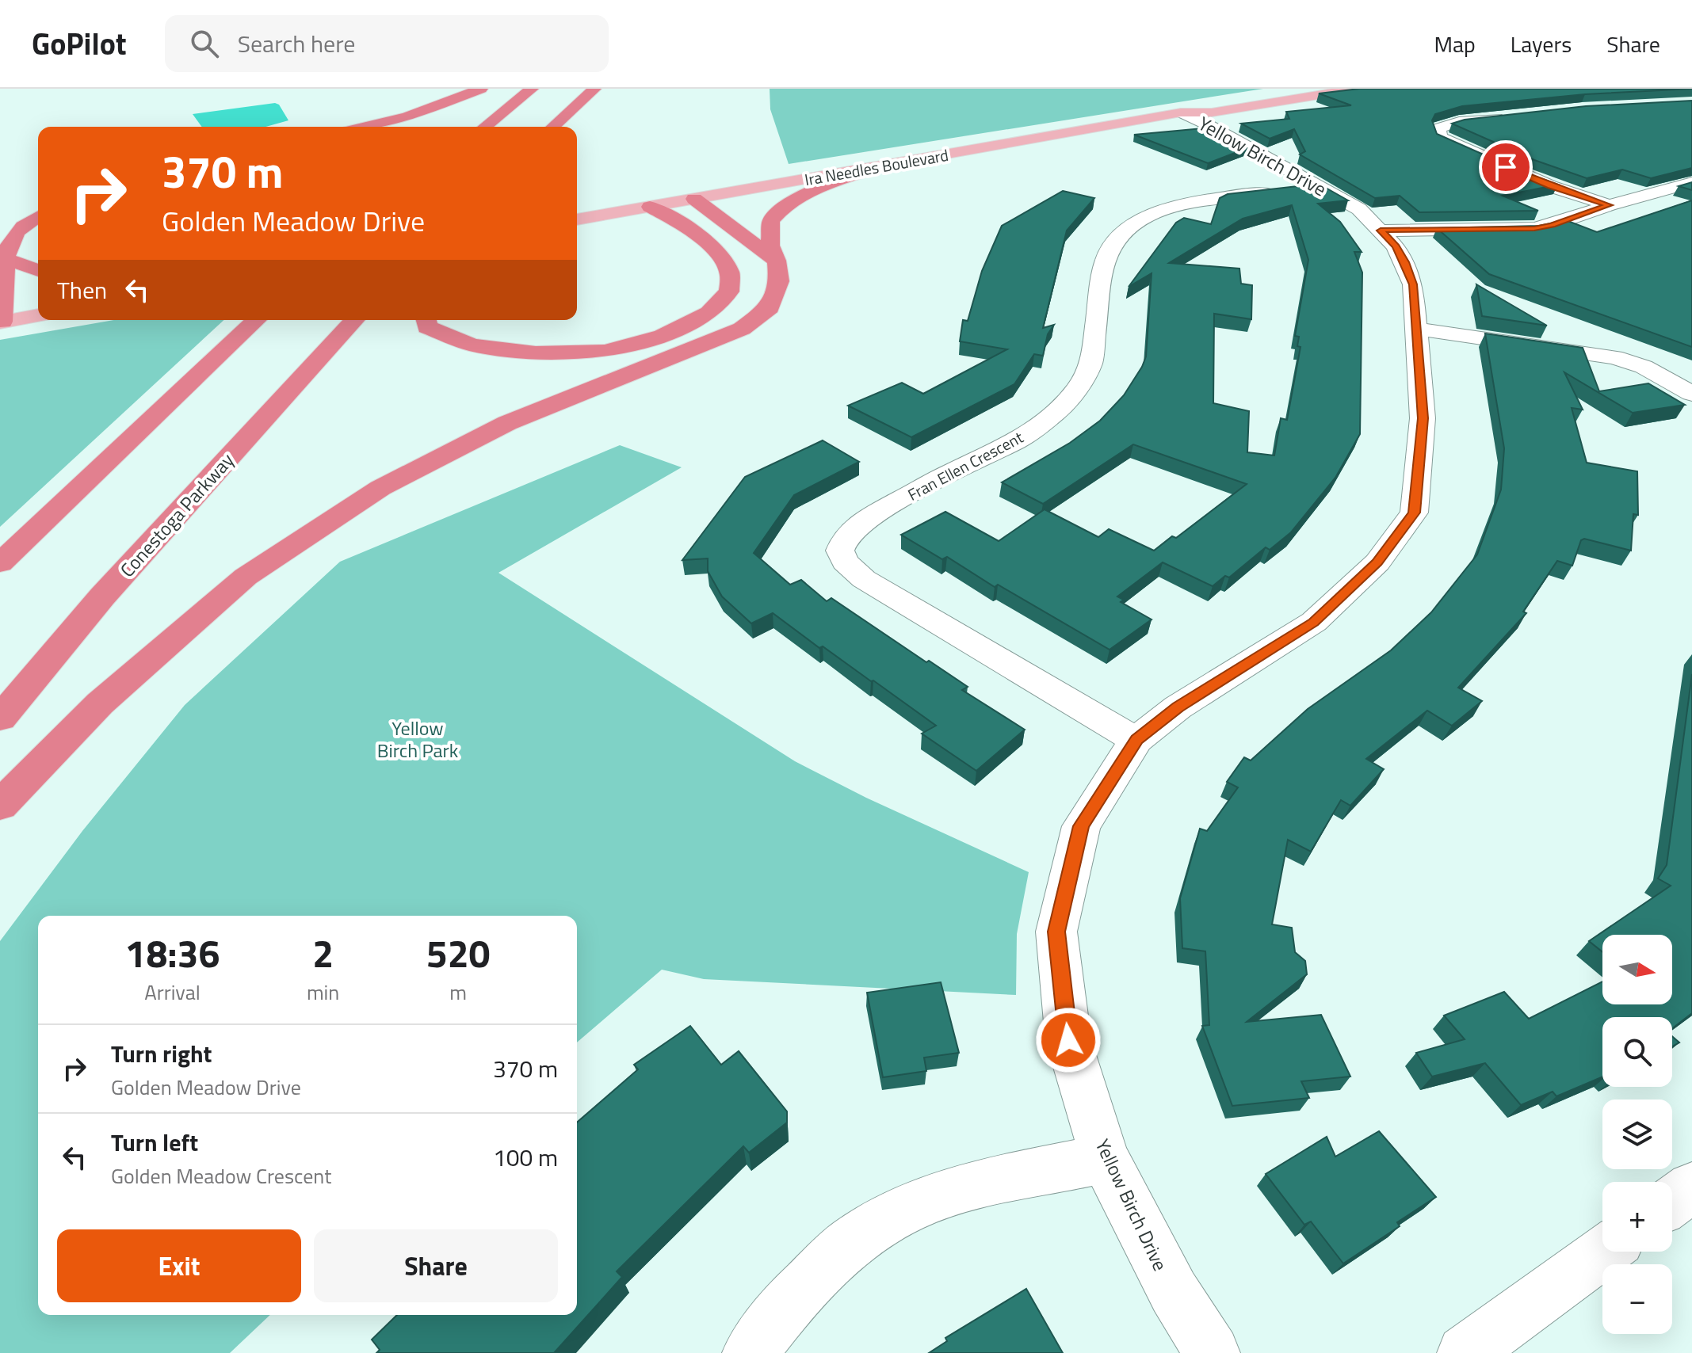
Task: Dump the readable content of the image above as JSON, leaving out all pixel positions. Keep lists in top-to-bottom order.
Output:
{
  "streets": {
    "highway": ["Conestoga Parkway"],
    "main road": ["Ira Needles Boulevard"],
    "street": ["Yellow Birch Drive", "Fran Ellen Crescent"]
  },
  "crossings": [
    ["Yellow Birch Drive", "Ira Needles Boulevard"],
    ["Yellow Birch Drive", "Fran Ellen Crescent"]
  ],
  "parks": ["Yellow Birch Park"],
  "north": "right",
  "page": {
    "header": "GoPilot",
    "search": "Search here",
    "nav": ["Map", "Layers", "Share"],
    "turn": ["370 m", "Golden Meadow Drive"],
    "then": "Then",
    "eta": [
      "18:36",
      "Arrival",
      "2",
      "min",
      "520",
      "m"
    ],
    "map_buttons": ["+", "−"],
    "list": [
      {
        "name": "Turn right",
        "note": "Golden Meadow Drive",
        "value": "370 m"
      },
      {
        "name": "Turn left",
        "note": "Golden Meadow Crescent",
        "value": "100 m"
      }
    ],
    "buttons": ["Exit", "Share"]
  }
}
